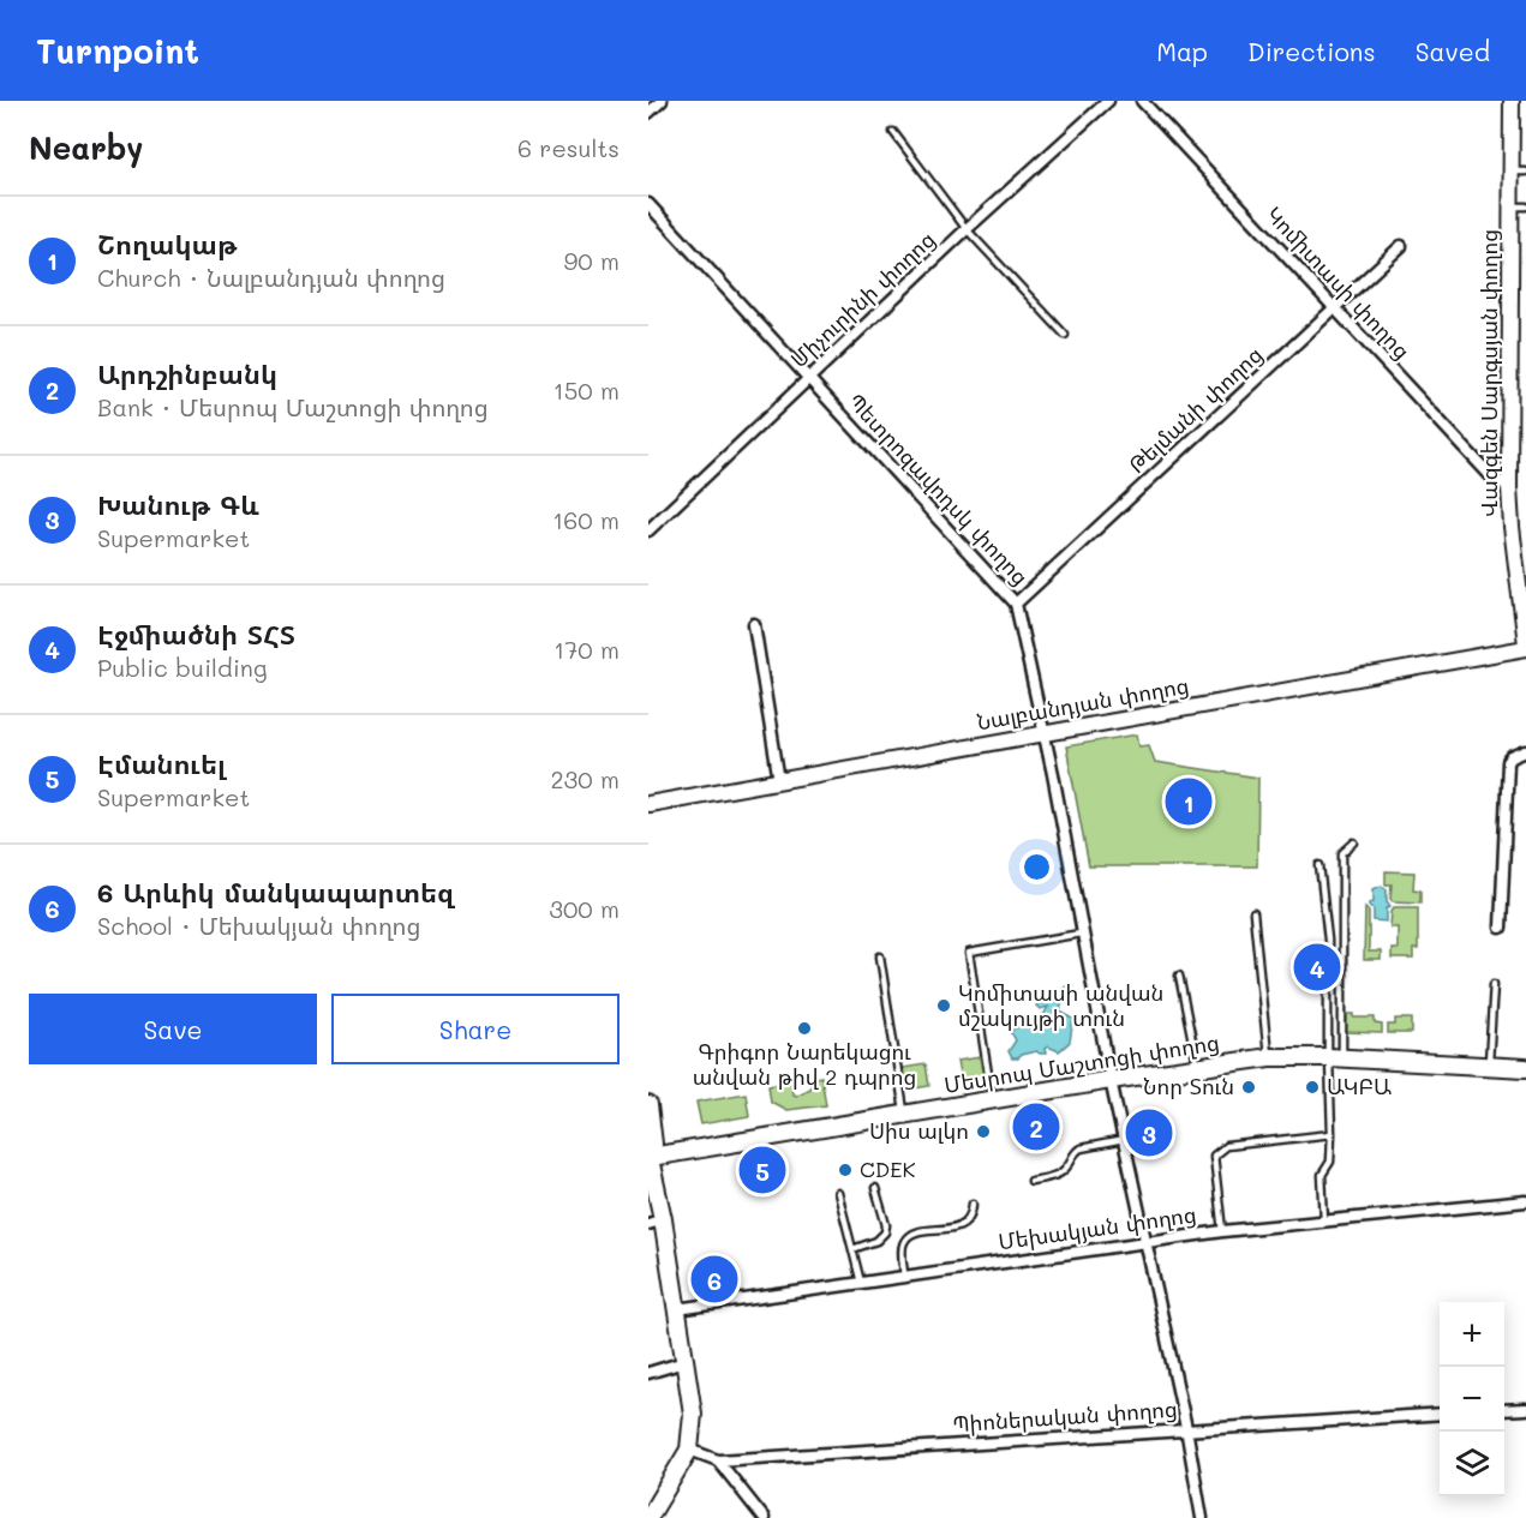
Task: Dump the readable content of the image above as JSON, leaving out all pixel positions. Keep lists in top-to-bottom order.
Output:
{
  "streets": {
    "main road": ["Մեսրոպ Մաշտոցի փողոց"],
    "street": [
      "Կոմիտասի փողոց",
      "Միչուրինի փողոց",
      "Վազգեն Սարգսյան փողոց",
      "Թելմանի փողոց",
      "Պետրոզավոդսկ փողոց",
      "Նալբանդյան փողոց",
      "Մեխակյան փողոց",
      "Պիոներական փողոց"
    ]
  },
  "crossings": [
    ["Կոմիտասի փողոց", "Վազգեն Սարգսյան փողոց"],
    ["Կոմիտասի փողոց", "Թելմանի փողոց"],
    ["Միչուրինի փողոց", "Պետրոզավոդսկ փողոց"],
    ["Վազգեն Սարգսյան փողոց", "Նալբանդյան փողոց"],
    ["Թելմանի փողոց", "Պետրոզավոդսկ փողոց"],
    ["Պետրոզավոդսկ փողոց", "Նալբանդյան փողոց"],
    ["Պետրոզավոդսկ փողոց", "Մեսրոպ Մաշտոցի փողոց"],
    ["Պետրոզավոդսկ փողոց", "Մեխակյան փողոց"],
    ["Պետրոզավոդսկ փողոց", "Պիոներական փողոց"]
  ],
  "places": [
    "Կոմիտասի անվան մշակույթի տուն",
    "Գրիգոր Նարեկացու անվան թիվ 2 դպրոց",
    "Նոր Տուն",
    "ԱԿԲԱ",
    "Սիս ալկո",
    "CDEK"
  ],
  "page": {
    "header": "Turnpoint",
    "nav": ["Map", "Directions", "Saved"],
    "heading": ["Nearby", "6 results"],
    "list": [
      {
        "mark": "1",
        "name": "Շողակաթ",
        "note": "Church · Նալբանդյան փողոց",
        "value": "90 m"
      },
      {
        "mark": "2",
        "name": "Արդշինբանկ",
        "note": "Bank · Մեսրոպ Մաշտոցի փողոց",
        "value": "150 m"
      },
      {
        "mark": "3",
        "name": "Խանութ Գև",
        "note": "Supermarket",
        "value": "160 m"
      },
      {
        "mark": "4",
        "name": "Էջմիածնի ՏՀՏ",
        "note": "Public building",
        "value": "170 m"
      },
      {
        "mark": "5",
        "name": "Էմանուել",
        "note": "Supermarket",
        "value": "230 m"
      },
      {
        "mark": "6",
        "name": "6 Արևիկ մանկապարտեզ",
        "note": "School · Մեխակյան փողոց",
        "value": "300 m"
      }
    ],
    "pins": [
      "1",
      "4",
      "2",
      "3",
      "5",
      "6"
    ],
    "buttons": ["Save", "Share"],
    "map_buttons": ["+", "−"]
  }
}
